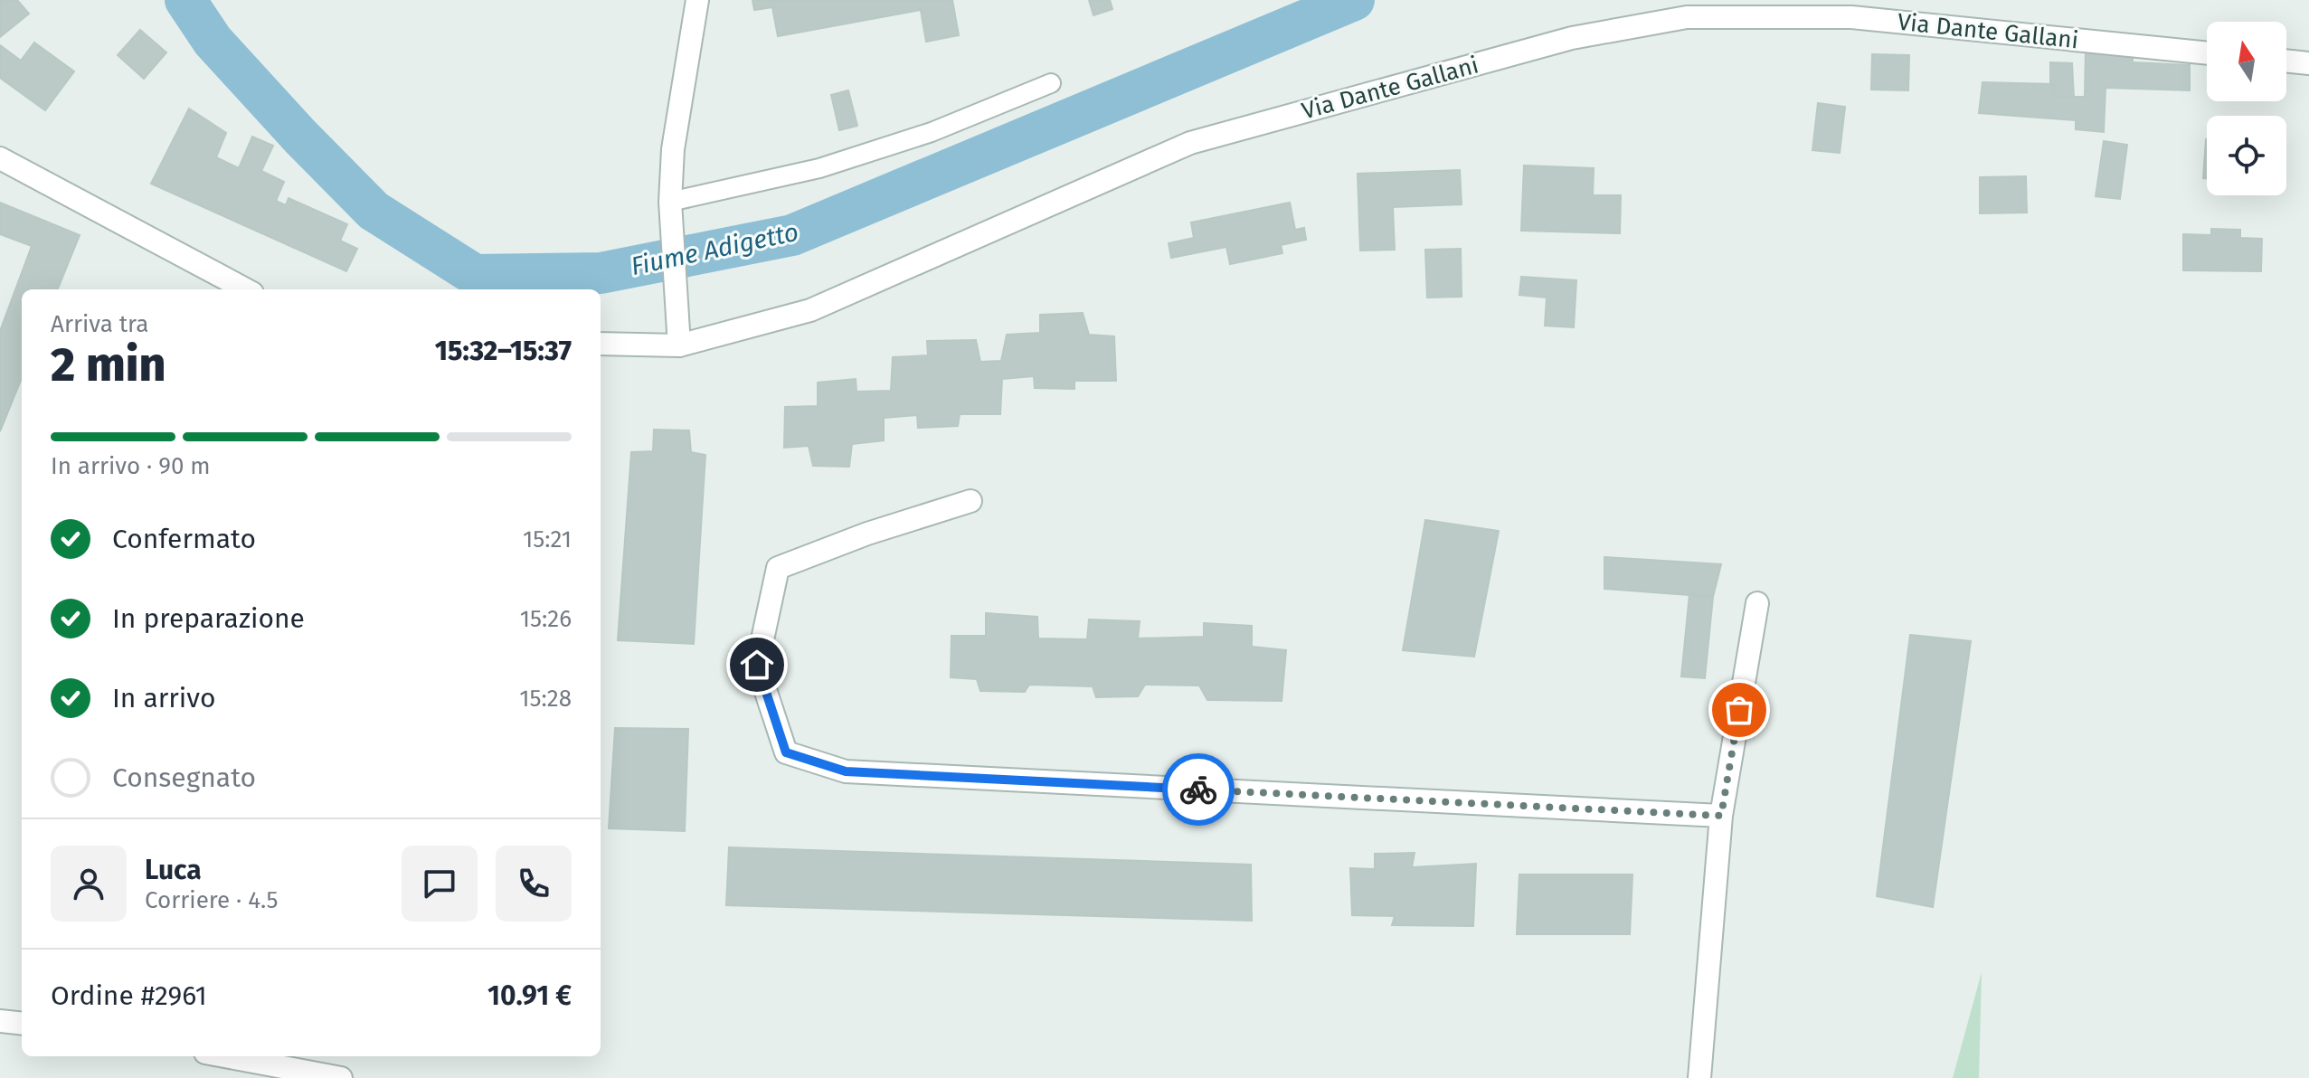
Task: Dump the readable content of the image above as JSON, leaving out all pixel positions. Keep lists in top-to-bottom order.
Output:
{
  "streets": {
    "street": ["Via Dante Gallani"]
  },
  "water": ["Fiume Adigetto"],
  "north": "top",
  "page": {
    "heading": ["2 min", "Arriva tra", "15:32–15:37"],
    "panel": [
      "Luca",
      "Corriere · 4.5",
      "Ordine #2961",
      "10.91 €"
    ],
    "bar": "In arrivo · 90 m",
    "list": [
      ["Confermato", "15:21"],
      ["In preparazione", "15:26"],
      ["In arrivo", "15:28"],
      "Consegnato"
    ]
  }
}
